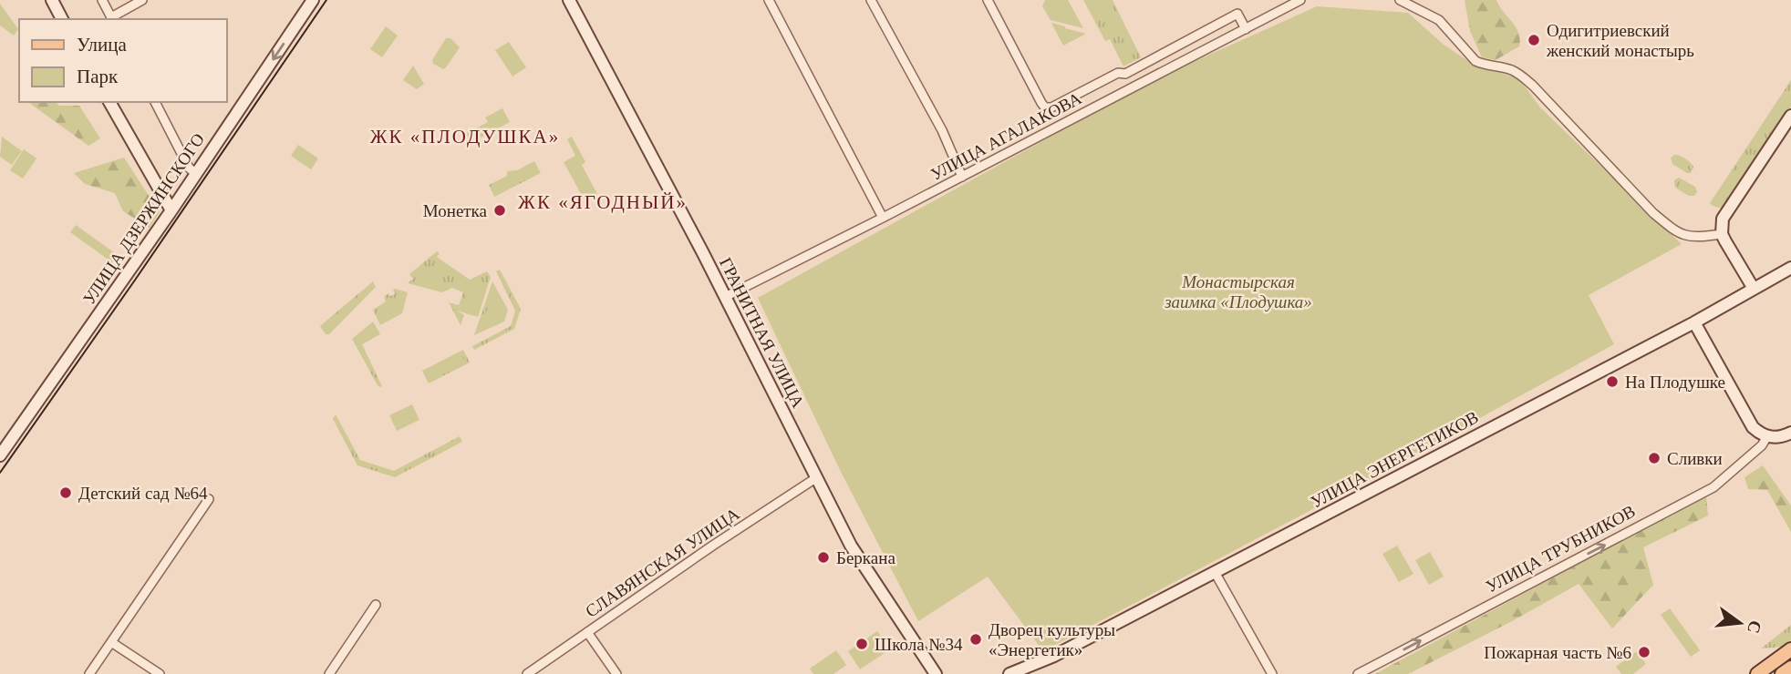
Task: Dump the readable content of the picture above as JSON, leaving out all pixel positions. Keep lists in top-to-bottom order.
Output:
{
  "streets": {
    "street": [
      "УЛИЦА АГАЛАКОВА",
      "УЛИЦА ДЗЕРЖИНСКОГО",
      "ГРАНИТНАЯ УЛИЦА",
      "УЛИЦА ЭНЕРГЕТИКОВ",
      "УЛИЦА ТРУБНИКОВ",
      "СЛАВЯНСКАЯ УЛИЦА"
    ]
  },
  "crossings": [
    ["УЛИЦА АГАЛАКОВА", "ГРАНИТНАЯ УЛИЦА"],
    ["ГРАНИТНАЯ УЛИЦА", "СЛАВЯНСКАЯ УЛИЦА"]
  ],
  "one_way": ["УЛИЦА ДЗЕРЖИНСКОГО", "УЛИЦА ТРУБНИКОВ"],
  "districts": ["ЖК «ПЛОДУШКА»", "ЖК «ЯГОДНЫЙ»"],
  "parks": ["Монастырская заимка «Плодушка»"],
  "places": [
    "Одигитриевский женский монастырь",
    "Монетка",
    "На Плодушке",
    "Сливки",
    "Детский сад №64",
    "Беркана",
    "Дворец культуры «Энергетик»",
    "Школа №34",
    "Пожарная часть №6"
  ],
  "legend": ["Улица", "Парк"],
  "north": "right"
}
